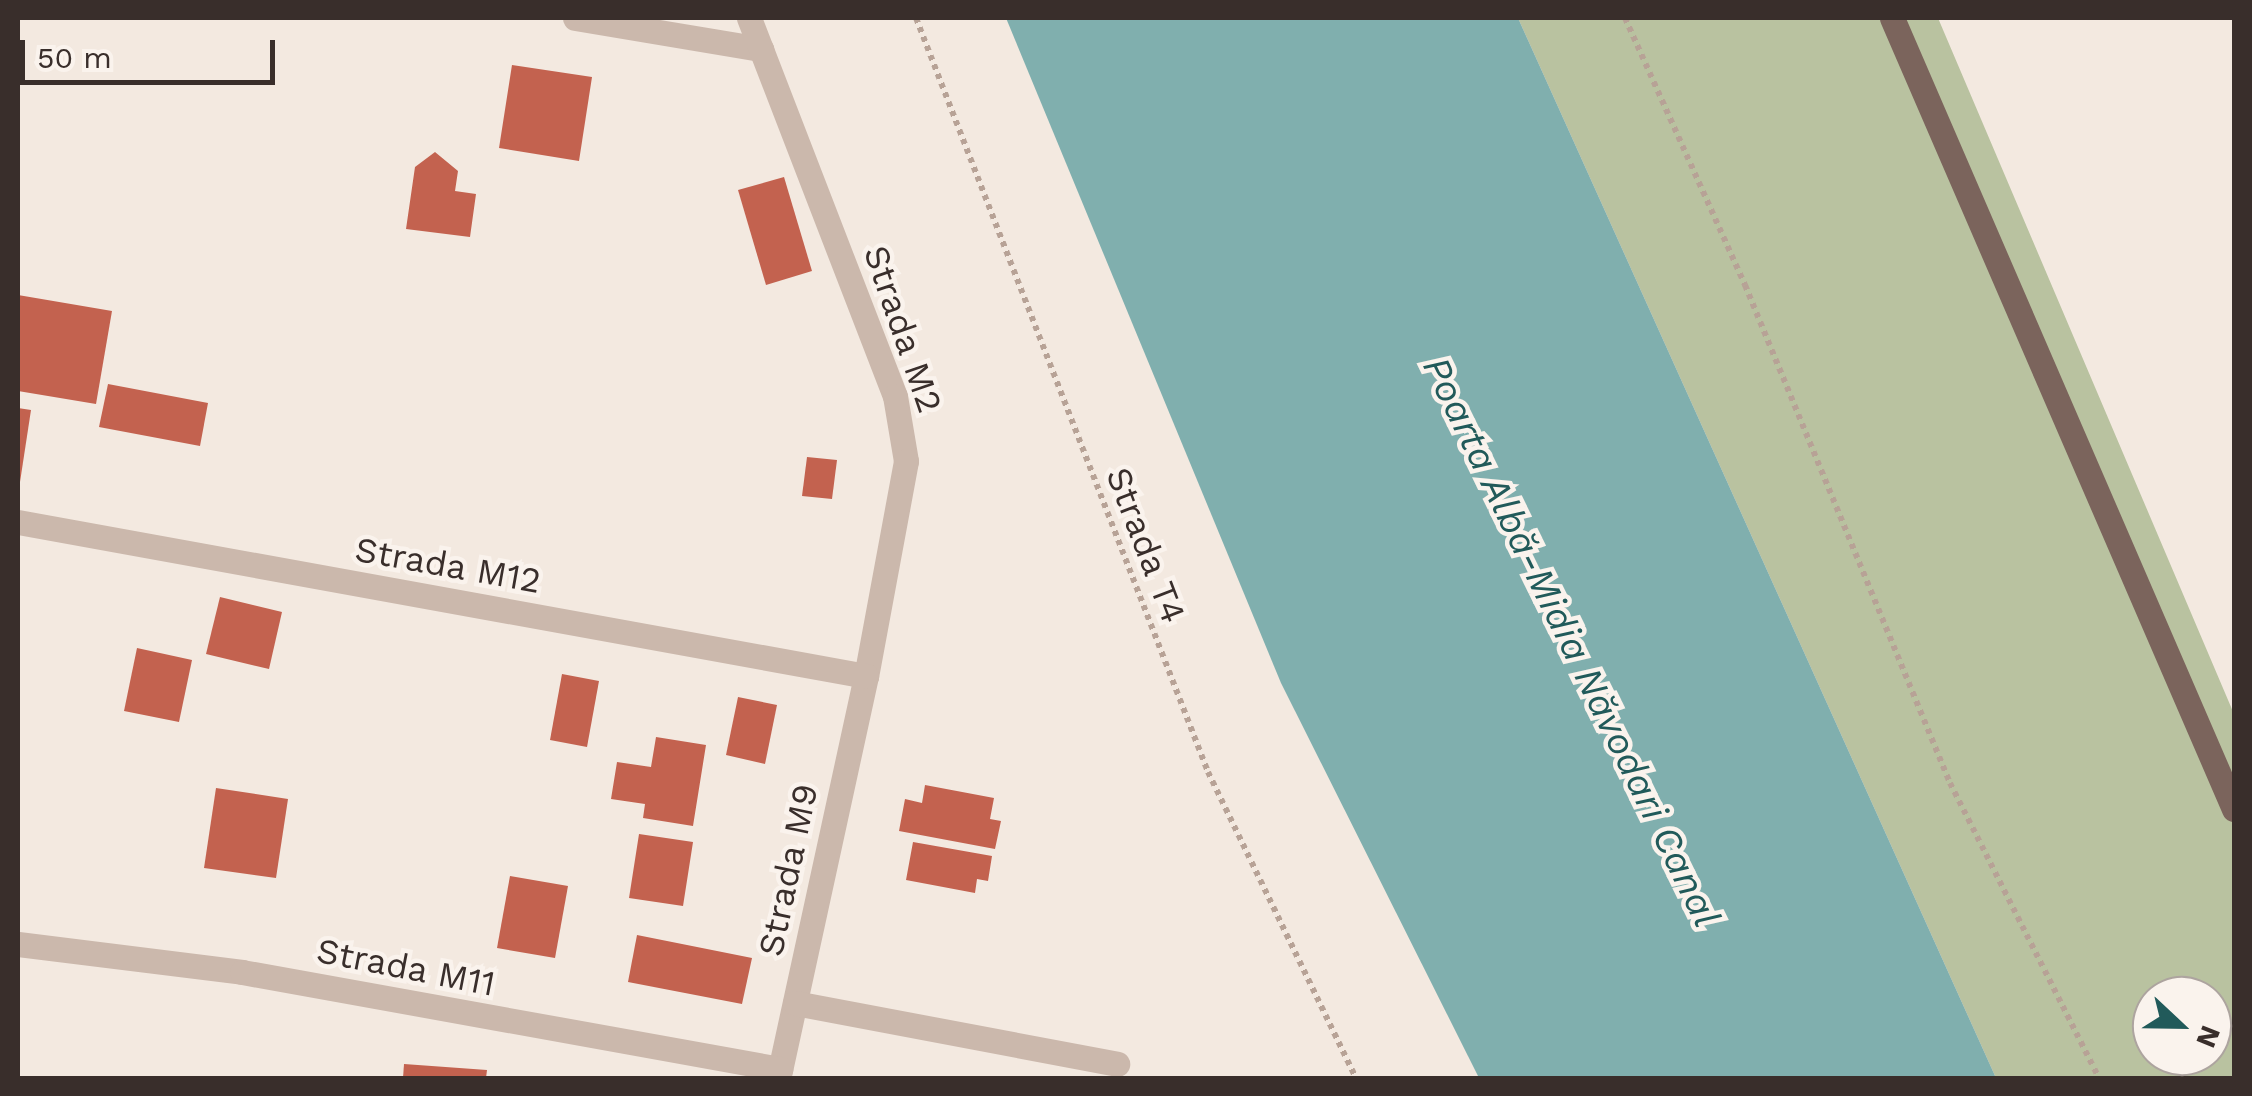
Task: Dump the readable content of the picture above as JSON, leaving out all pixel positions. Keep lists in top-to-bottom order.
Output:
{
  "streets": {
    "street": [
      "Strada M2",
      "Strada M12",
      "Strada M9",
      "Strada M11"
    ],
    "path": ["Strada T4"]
  },
  "crossings": [
    ["Strada M2", "Strada M12"],
    ["Strada M2", "Strada M9"],
    ["Strada M12", "Strada M9"],
    ["Strada M9", "Strada M11"]
  ],
  "water": ["Poarta Albă-Midia Năvodari Canal"],
  "scale_bar": "50 m",
  "north": "right"
}
